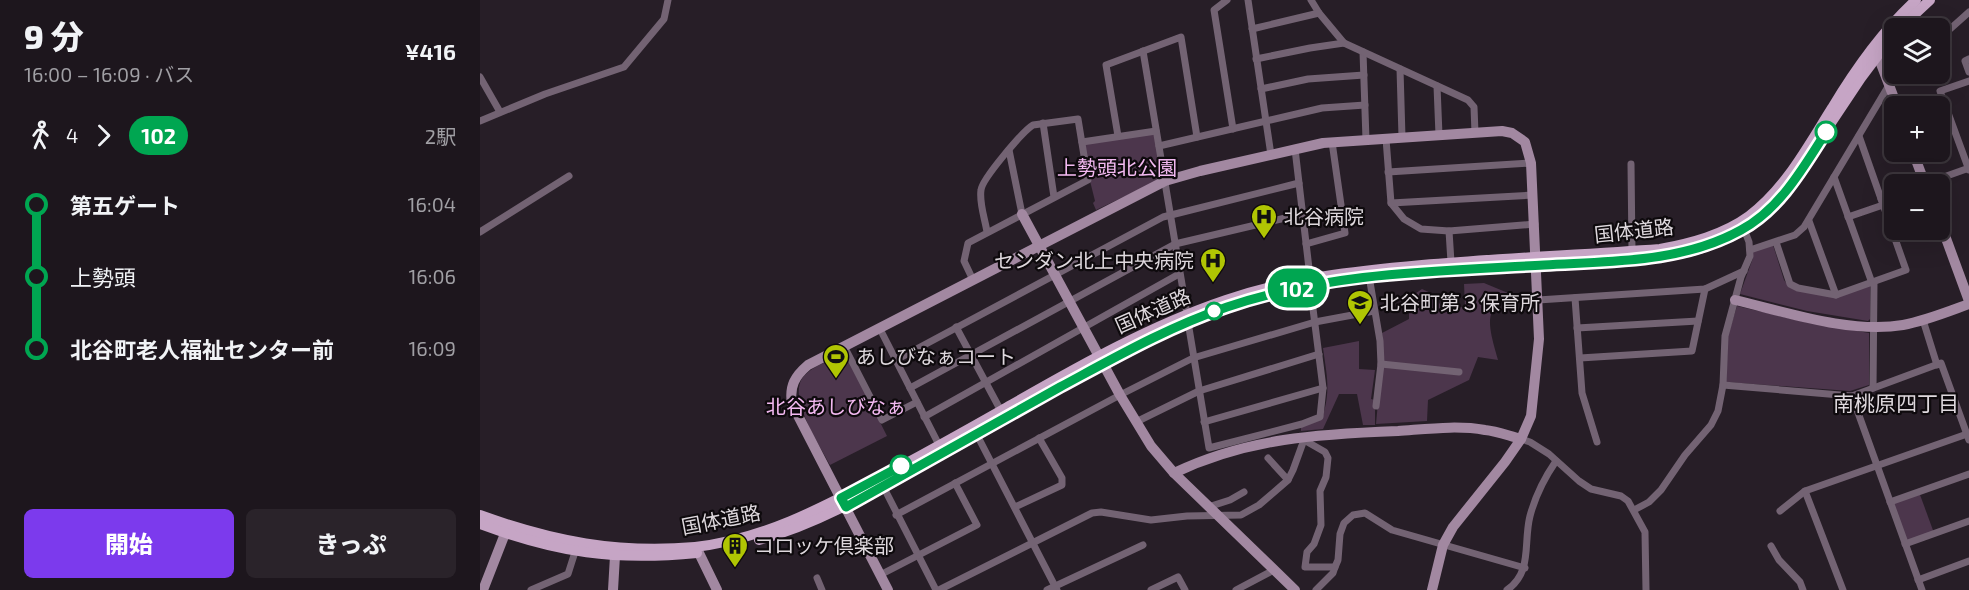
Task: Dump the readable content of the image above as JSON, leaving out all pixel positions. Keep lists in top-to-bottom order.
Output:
{
  "streets": {
    "main road": ["国体道路"]
  },
  "districts": ["南桃原四丁目"],
  "parks": ["上勢頭北公園", "北谷あしびなぁ"],
  "places": {
    "hospital": ["北谷病院", "センダン北上中央病院"],
    "school or university": ["北谷町第３保育所"],
    "sports": ["あしびなぁコート"],
    "building": ["コロッケ倶楽部"]
  },
  "lines": ["bus line 102"],
  "page": {
    "heading": ["9 分", "16:00 – 16:09 · バス", "¥416"],
    "on_map": "102",
    "map_buttons": ["+", "−"],
    "legs": ["4", "102", "2駅"],
    "list": [
      {
        "name": "第五ゲート",
        "value": "16:04"
      },
      {
        "name": "上勢頭",
        "value": "16:06"
      },
      {
        "name": "北谷町老人福祉センター前",
        "value": "16:09"
      }
    ],
    "buttons": ["開始", "きっぷ"]
  }
}
